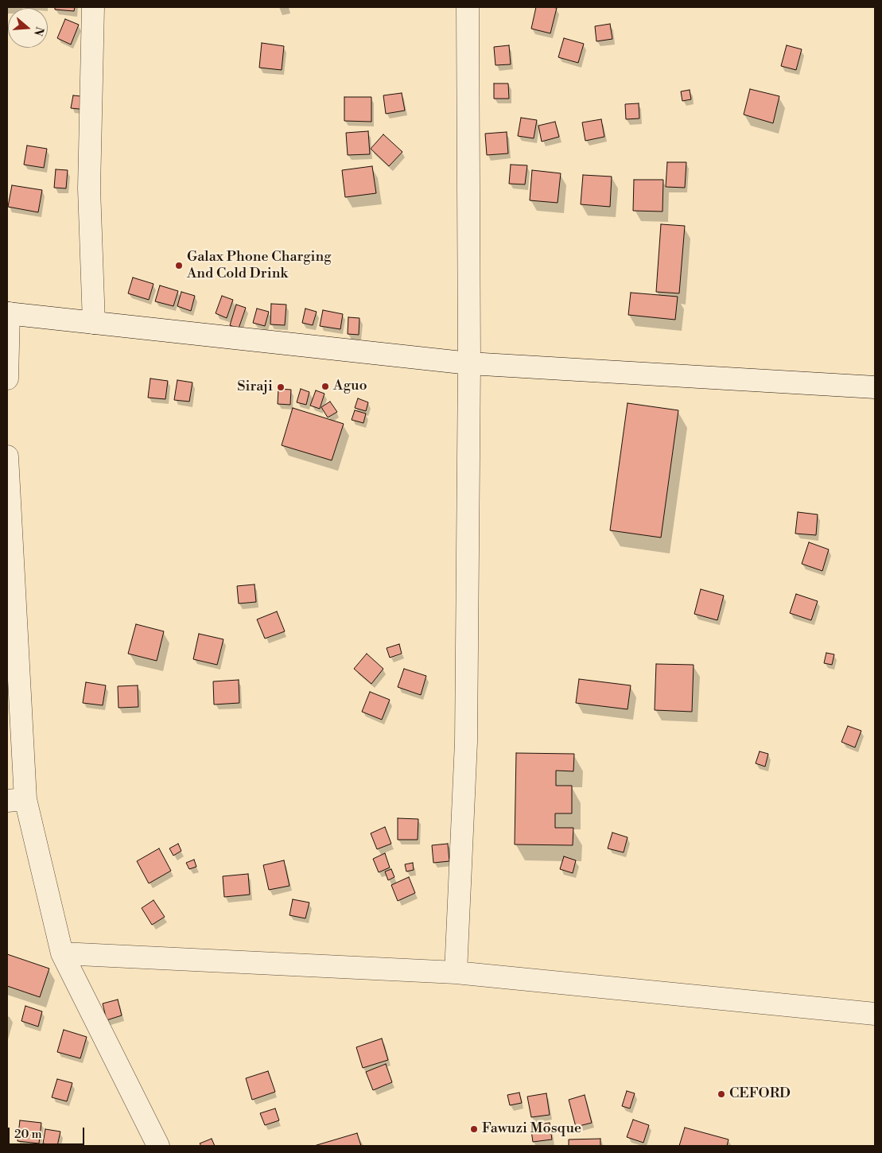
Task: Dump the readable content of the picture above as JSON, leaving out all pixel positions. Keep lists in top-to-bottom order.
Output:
{
  "places": [
    "Galax Phone Charging And Cold Drink",
    "Aguo",
    "Siraji",
    "CEFORD",
    "Fawuzi Mosque"
  ],
  "scale_bar": "20 m",
  "north": "right"
}
